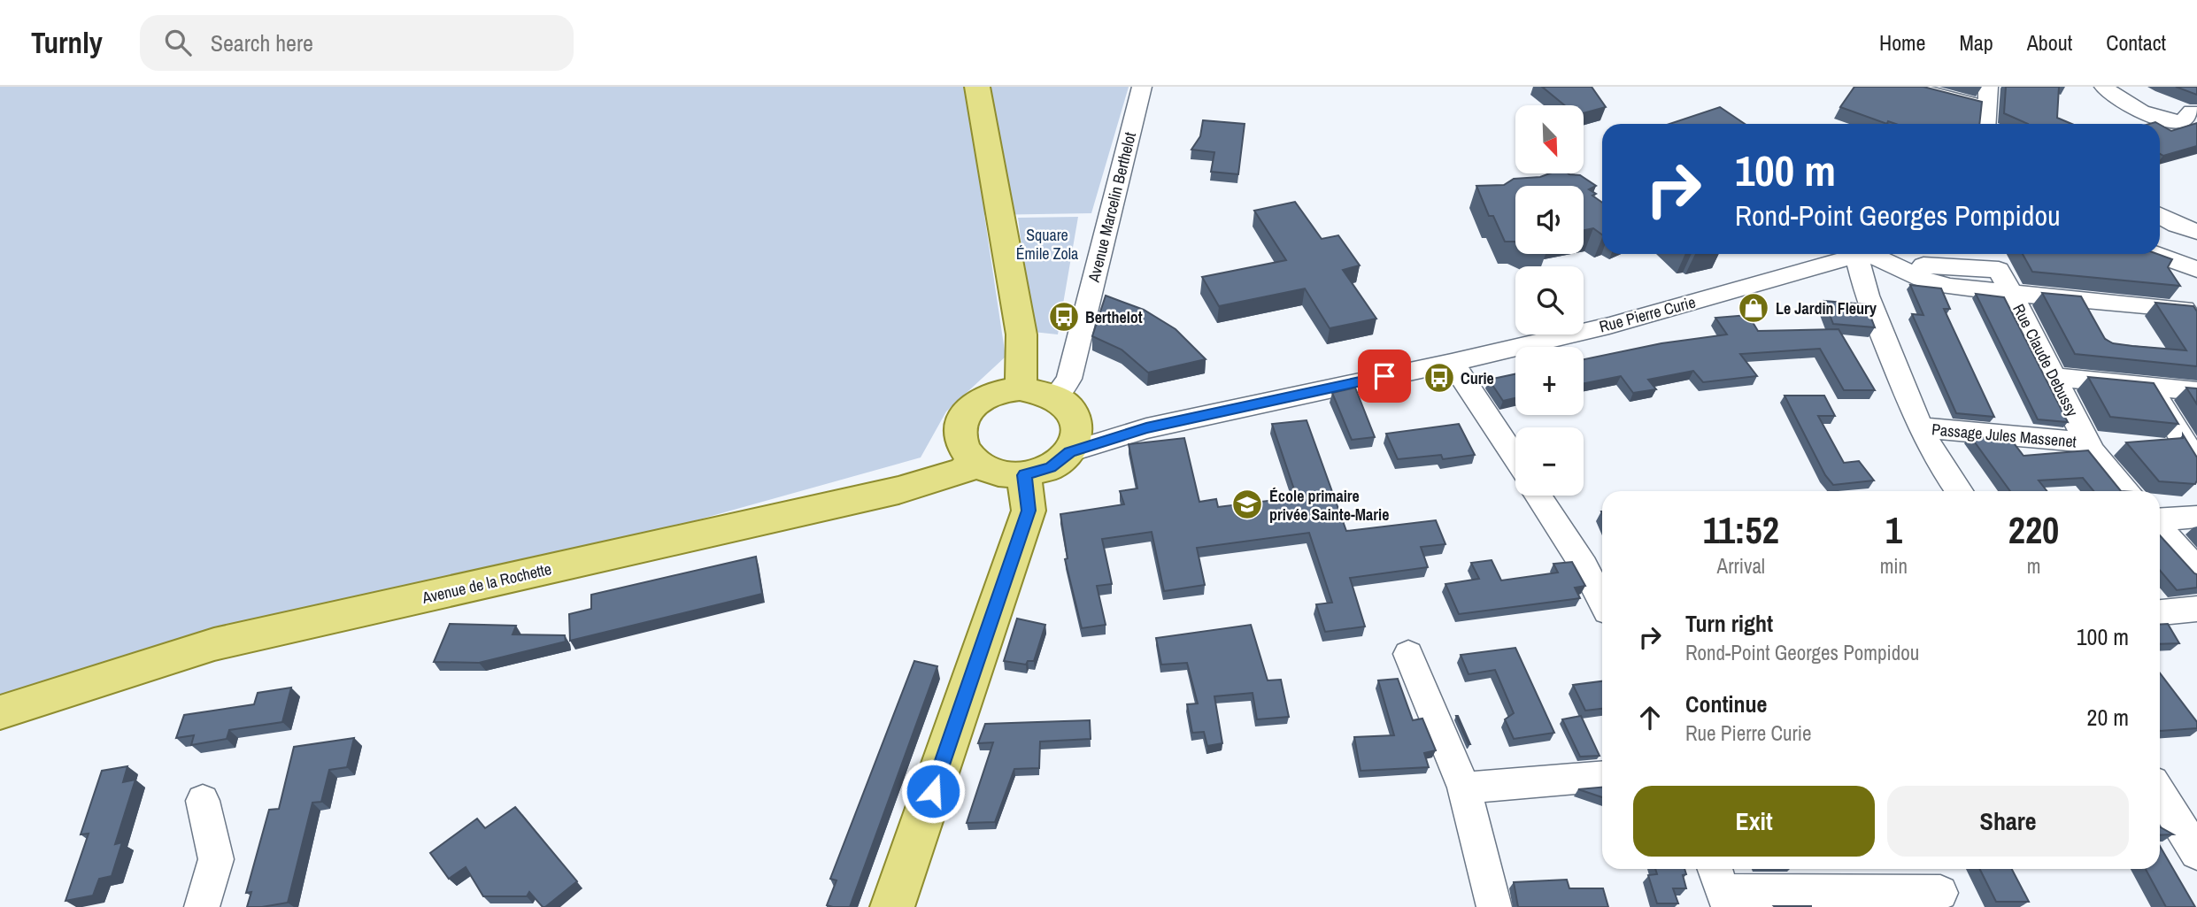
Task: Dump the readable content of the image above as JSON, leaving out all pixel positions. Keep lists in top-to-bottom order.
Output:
{
  "streets": {
    "main road": ["Avenue de la Rochette"],
    "street": [
      "Avenue Marcelin Berthelot",
      "Rue Pierre Curie",
      "Rue Claude Debussy",
      "Passage Jules Massenet"
    ]
  },
  "crossings": [
    ["Avenue Marcelin Berthelot", "Rue Pierre Curie"],
    ["Avenue Marcelin Berthelot", "Avenue de la Rochette"],
    ["Rue Pierre Curie", "Avenue de la Rochette"],
    ["Rue Claude Debussy", "Passage Jules Massenet"]
  ],
  "parks": ["Square Émile Zola"],
  "places": {
    "shop": ["Le Jardin Fleury"],
    "bus stop": ["Berthelot", "Curie"],
    "school or university": ["École primaire privée Sainte-Marie"]
  },
  "north": "bottom right",
  "page": {
    "header": "Turnly",
    "search": "Search here",
    "nav": [
      "Home",
      "Map",
      "About",
      "Contact"
    ],
    "map_buttons": ["+", "−"],
    "turn": ["100 m", "Rond-Point Georges Pompidou"],
    "eta": [
      "11:52",
      "Arrival",
      "1",
      "min",
      "220",
      "m"
    ],
    "list": [
      {
        "name": "Turn right",
        "note": "Rond-Point Georges Pompidou",
        "value": "100 m"
      },
      {
        "name": "Continue",
        "note": "Rue Pierre Curie",
        "value": "20 m"
      }
    ],
    "buttons": ["Exit", "Share"]
  }
}
